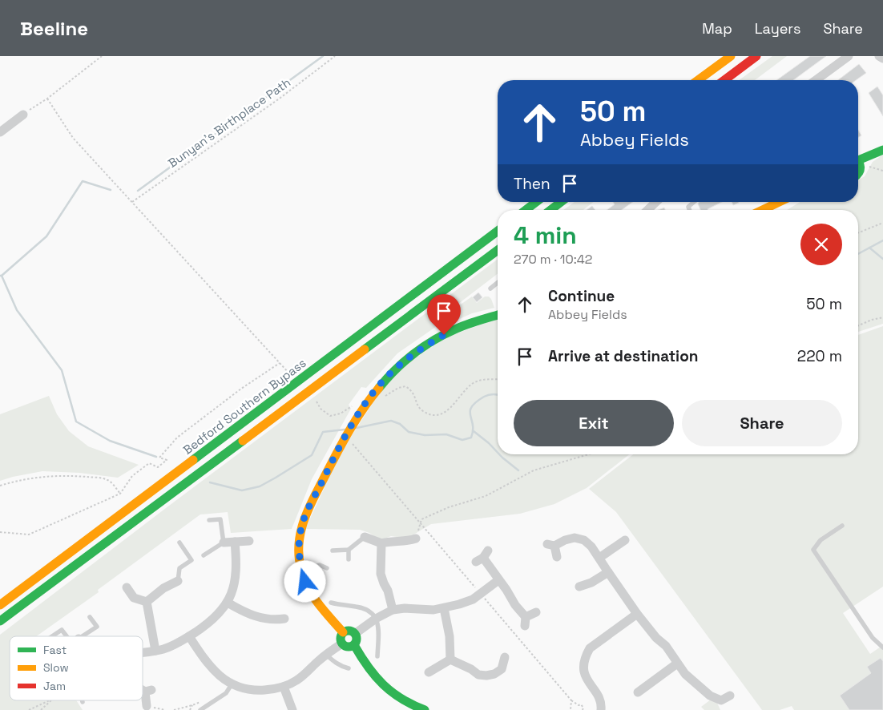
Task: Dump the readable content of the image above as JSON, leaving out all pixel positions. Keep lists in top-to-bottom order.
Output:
{
  "streets": {
    "main road": ["Bedford Southern Bypass"],
    "path": ["Bunyan's Birthplace Path"]
  },
  "legend": ["Fast", "Slow", "Jam"],
  "page": {
    "header": "Beeline",
    "nav": ["Map", "Layers", "Share"],
    "turn": ["50 m", "Abbey Fields"],
    "then": "Then",
    "heading": ["4 min", "270 m · 10:42"],
    "list": [
      {
        "name": "Continue",
        "note": "Abbey Fields",
        "value": "50 m"
      },
      {
        "name": "Arrive at destination",
        "value": "220 m"
      }
    ],
    "buttons": ["Exit", "Share"]
  }
}
